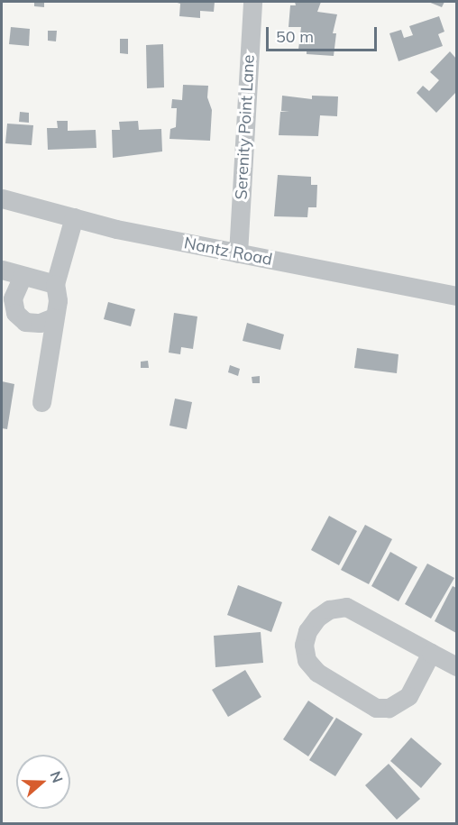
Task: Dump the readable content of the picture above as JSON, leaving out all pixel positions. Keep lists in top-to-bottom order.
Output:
{
  "streets": {
    "street": ["Serenity Point Lane", "Nantz Road"]
  },
  "crossings": [
    ["Serenity Point Lane", "Nantz Road"]
  ],
  "scale_bar": "50 m",
  "north": "right"
}
